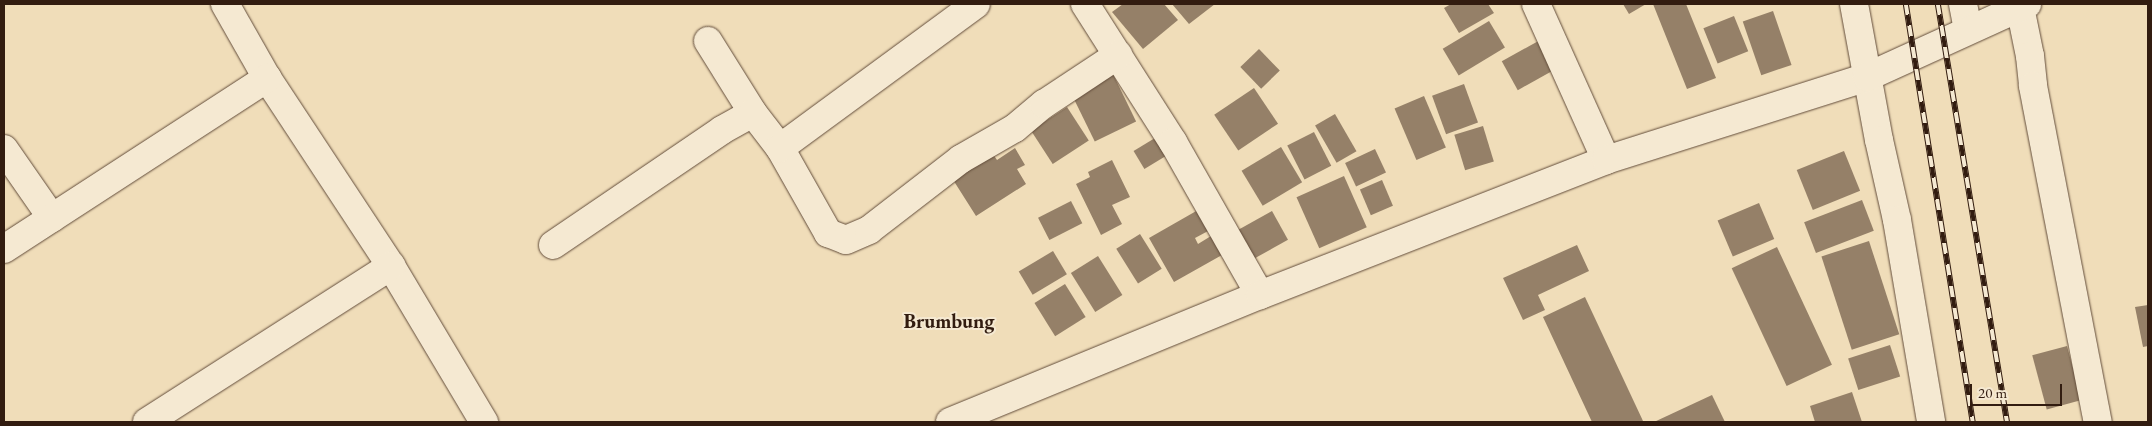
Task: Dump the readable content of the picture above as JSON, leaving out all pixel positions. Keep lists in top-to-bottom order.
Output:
{
  "districts": ["Brumbung"],
  "scale_bar": "20 m"
}
